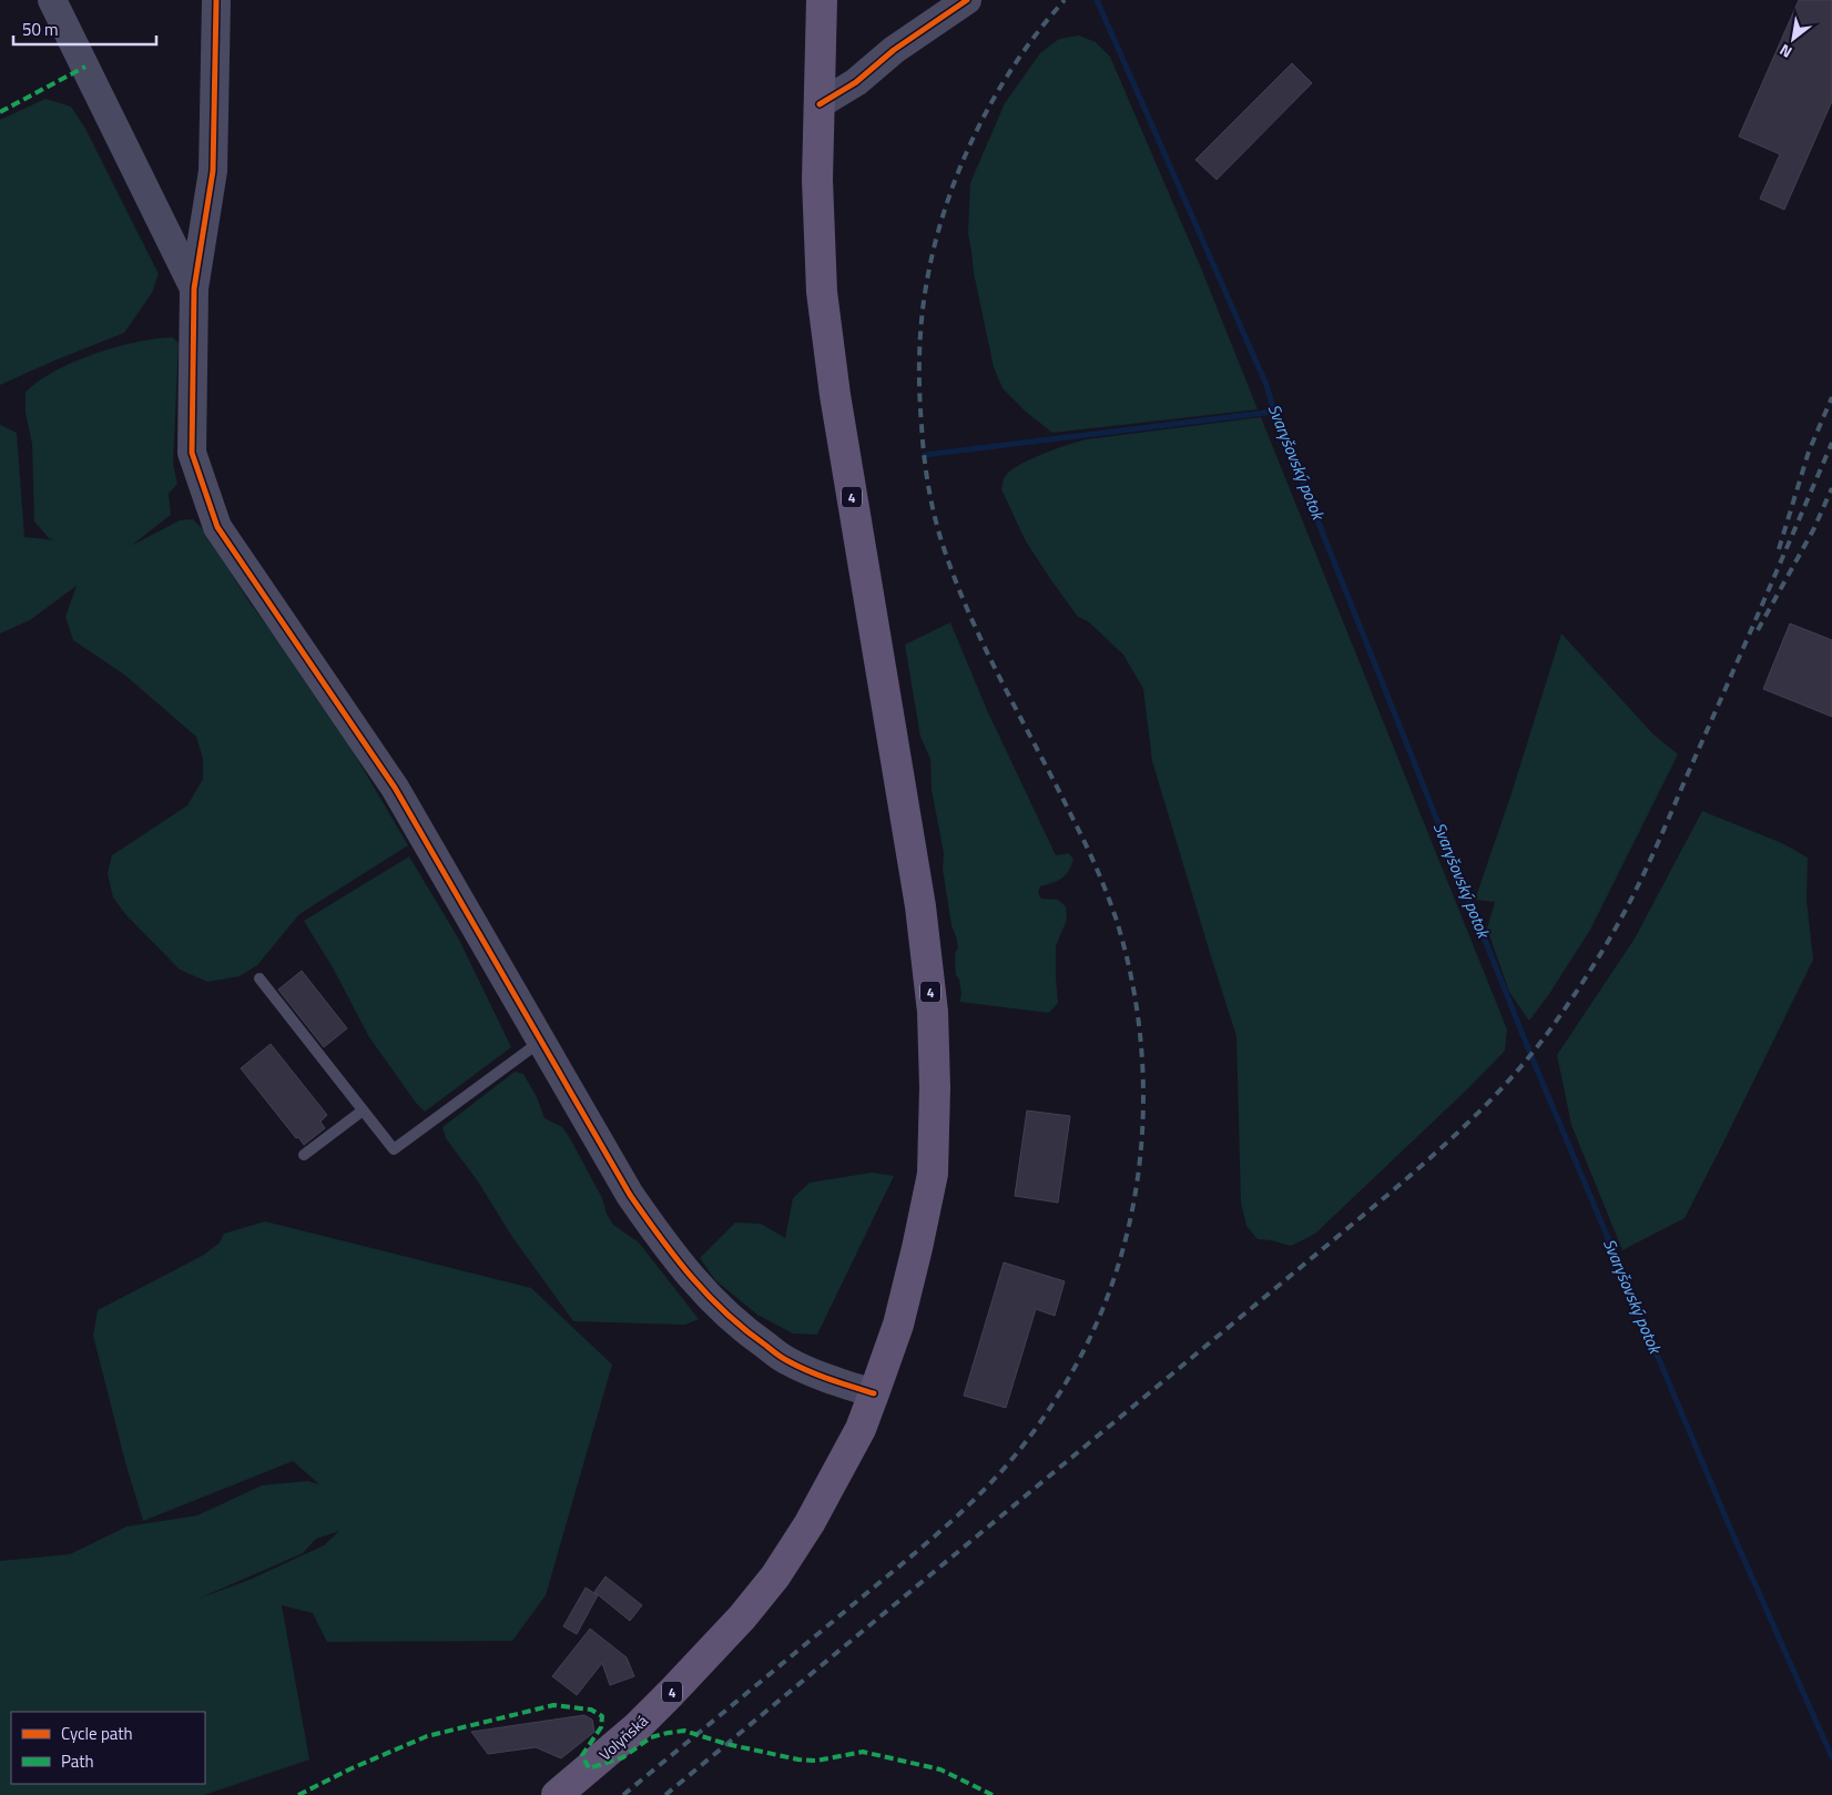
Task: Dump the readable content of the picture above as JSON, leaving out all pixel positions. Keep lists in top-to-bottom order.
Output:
{
  "streets": {
    "main road": ["4", "Volyňská"]
  },
  "crossings": [
    ["4", "Volyňská"]
  ],
  "water": ["Svaryšovský potok"],
  "legend": ["Cycle path", "Path"],
  "scale_bar": "50 m",
  "north": "bottom left"
}
